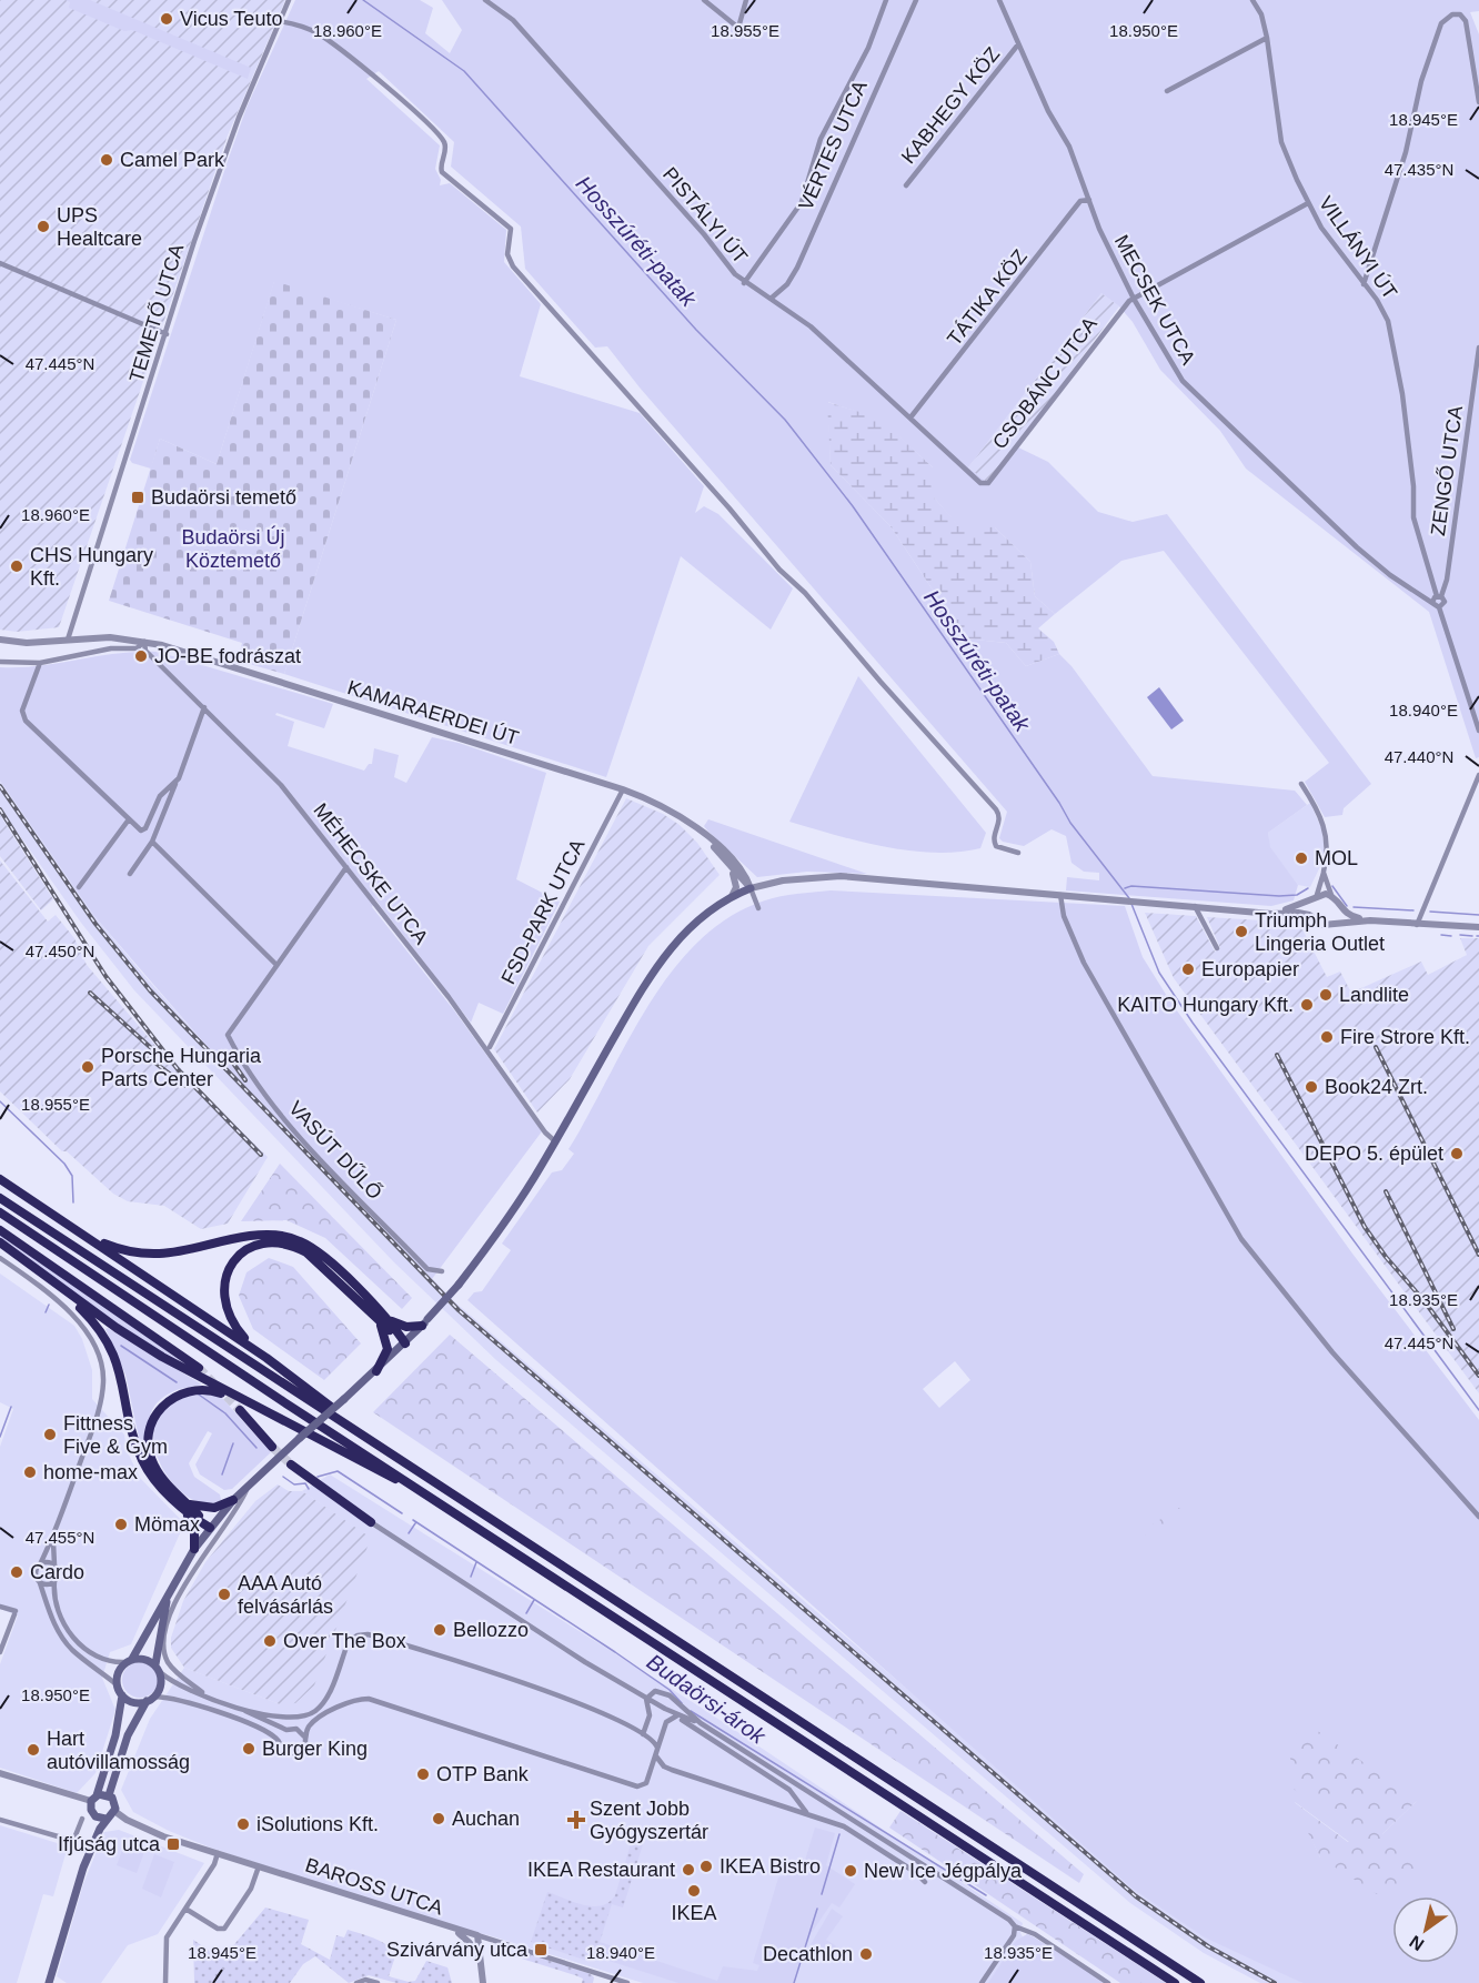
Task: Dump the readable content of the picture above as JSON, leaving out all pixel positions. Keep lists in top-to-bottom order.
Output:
{
  "streets": {
    "street": [
      "KABHEGY KÖZ",
      "VÉRTES UTCA",
      "PISTÁLYI ÚT",
      "VILLÁNYI ÚT",
      "TÁTIKA KÖZ",
      "MECSEK UTCA",
      "TEMETŐ UTCA",
      "CSOBÁNC UTCA",
      "ZENGŐ UTCA",
      "KAMARAERDEI ÚT",
      "MÉHECSKE UTCA",
      "FSD-PARK UTCA",
      "VASÚT DŰLŐ",
      "BAROSS UTCA"
    ]
  },
  "crossings": [
    ["KABHEGY KÖZ", "MECSEK UTCA"],
    ["VÉRTES UTCA", "PISTÁLYI ÚT"],
    ["PISTÁLYI ÚT", "TÁTIKA KÖZ"],
    ["PISTÁLYI ÚT", "CSOBÁNC UTCA"],
    ["VILLÁNYI ÚT", "ZENGŐ UTCA"],
    ["TÁTIKA KÖZ", "MECSEK UTCA"],
    ["MECSEK UTCA", "CSOBÁNC UTCA"],
    ["MECSEK UTCA", "ZENGŐ UTCA"],
    ["TEMETŐ UTCA", "KAMARAERDEI ÚT"],
    ["KAMARAERDEI ÚT", "MÉHECSKE UTCA"],
    ["KAMARAERDEI ÚT", "FSD-PARK UTCA"],
    ["MÉHECSKE UTCA", "VASÚT DŰLŐ"]
  ],
  "water": ["Hosszúréti-patak", "Budaörsi-árok"],
  "parks": ["Budaörsi Új Köztemető"],
  "places": {
    "other": [
      "Vicus Teuto",
      "Camel Park",
      "UPS Healtcare",
      "CHS Hungary Kft.",
      "JO-BE fodrászat",
      "MOL",
      "Triumph Lingeria Outlet",
      "Europapier",
      "Landlite",
      "KAITO Hungary Kft.",
      "Fire Strore Kft.",
      "Porsche Hungaria Parts Center",
      "Book24 Zrt.",
      "DEPO 5. épület",
      "Fittness Five & Gym",
      "home-max",
      "Mömax",
      "Cardo",
      "AAA Autó felvásárlás",
      "Bellozzo",
      "Over The Box",
      "Burger King",
      "Hart autóvillamosság",
      "OTP Bank",
      "Auchan",
      "iSolutions Kft.",
      "IKEA Bistro",
      "IKEA Restaurant",
      "New Ice Jégpálya",
      "IKEA",
      "Decathlon"
    ],
    "transit": ["Budaörsi temető", "Ifjúság utca", "Szivárvány utca"],
    "health": ["Szent Jobb Gyógyszertár"]
  },
  "north": "bottom left",
  "coordinates": [
    "18.960°E",
    "18.955°E",
    "18.950°E",
    "18.945°E",
    "47.435°N",
    "47.445°N",
    "18.940°E",
    "47.440°N",
    "47.450°N",
    "18.935°E",
    "47.455°N"
  ]
}
